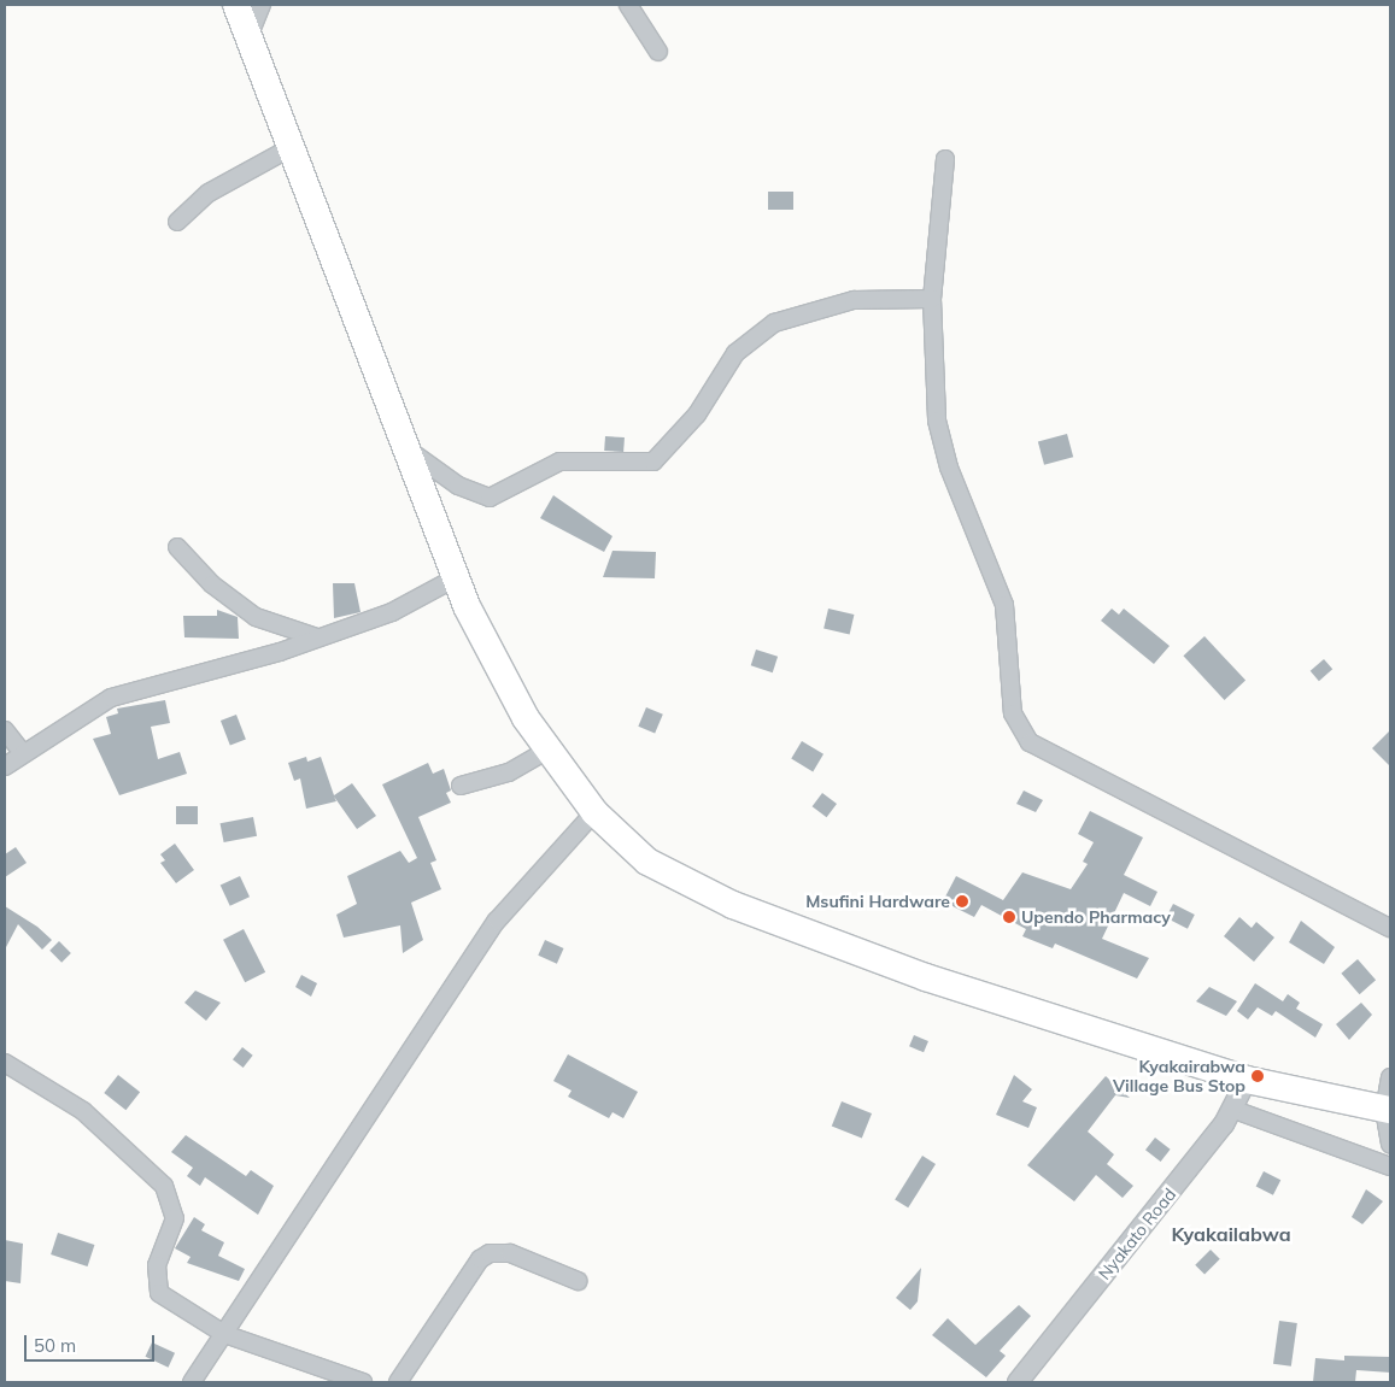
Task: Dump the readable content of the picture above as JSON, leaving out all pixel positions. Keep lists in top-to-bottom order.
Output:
{
  "streets": {
    "street": ["Nyakato Road"]
  },
  "districts": ["Kyakailabwa"],
  "places": ["Msufini Hardware", "Upendo Pharmacy", "Kyakairabwa Village Bus Stop"],
  "scale_bar": "50 m"
}
